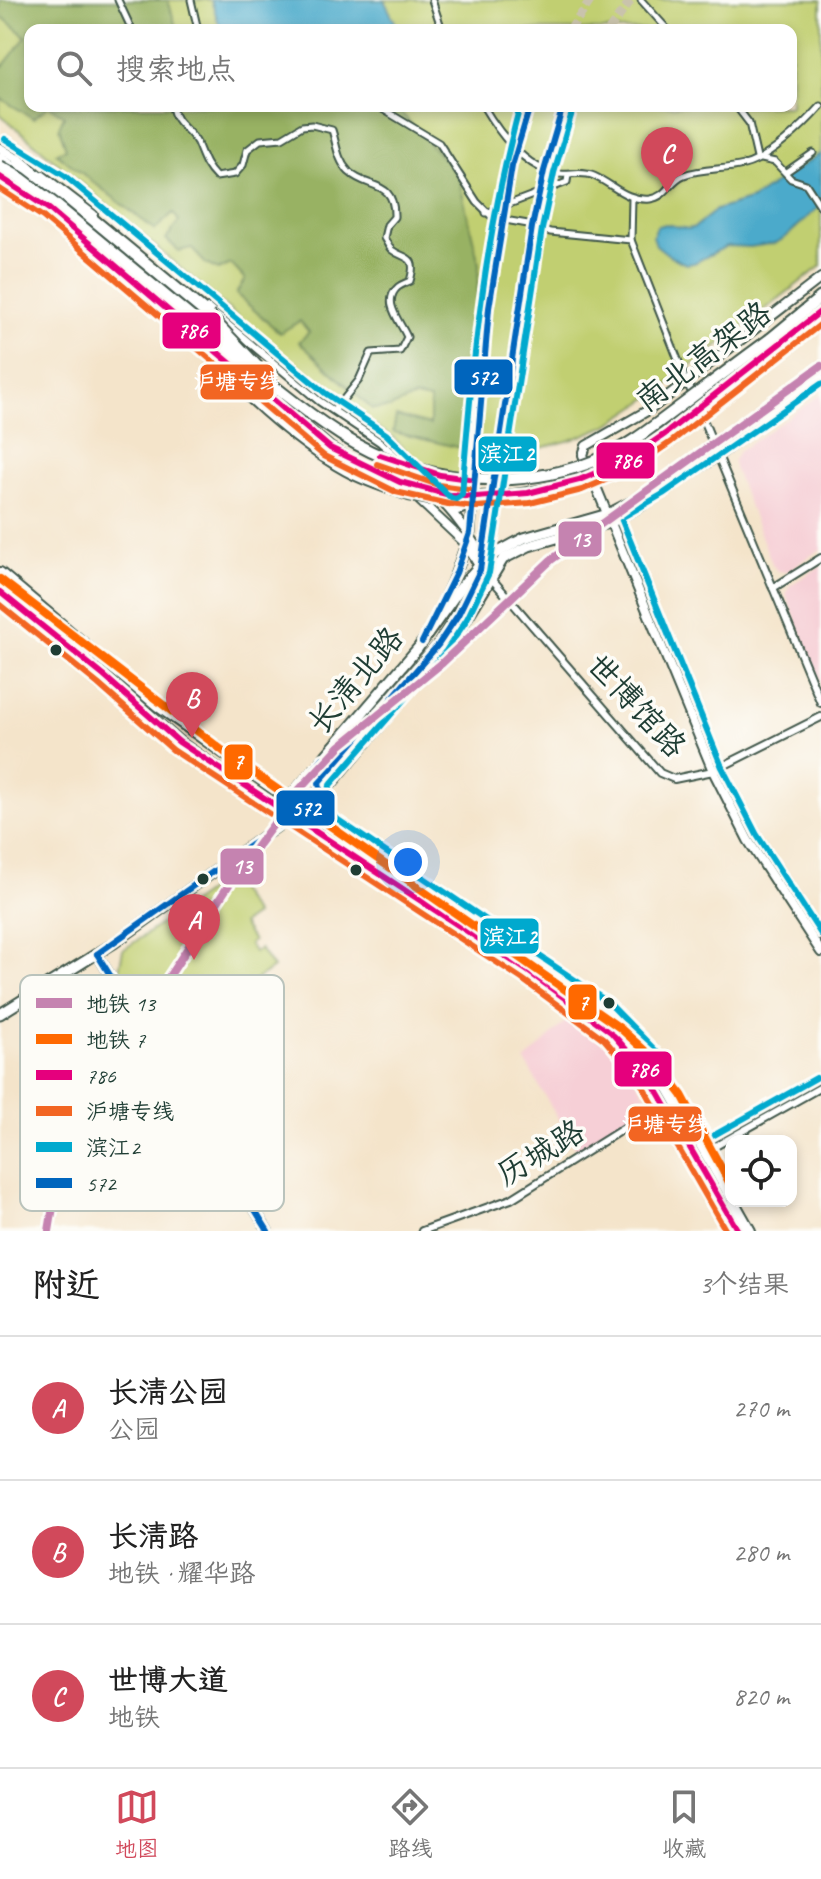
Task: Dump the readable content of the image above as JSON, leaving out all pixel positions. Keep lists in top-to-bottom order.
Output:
{
  "streets": {
    "main road": ["南北高架路", "长清北路"],
    "street": ["世博馆路", "历城路"]
  },
  "crossings": [
    ["长清北路", "世博馆路"]
  ],
  "lines": [
    "transit line 滨江2",
    "transit line 572",
    "transit line 786",
    "transit line 沪塘专线",
    "metro line 13",
    "metro line 7"
  ],
  "legend": [
    "地铁 13",
    "地铁 7",
    "786",
    "沪塘专线",
    "滨江2",
    "572"
  ],
  "page": {
    "search": "搜索地点",
    "pins": ["C", "B", "A"],
    "heading": ["附近", "3个结果"],
    "list": [
      {
        "mark": "A",
        "name": "长清公园",
        "note": "公园",
        "value": "270 m"
      },
      {
        "mark": "B",
        "name": "长清路",
        "note": "地铁 · 耀华路",
        "value": "280 m"
      },
      {
        "mark": "C",
        "name": "世博大道",
        "note": "地铁",
        "value": "820 m"
      }
    ],
    "nav": ["地图", "路线", "收藏"]
  }
}
